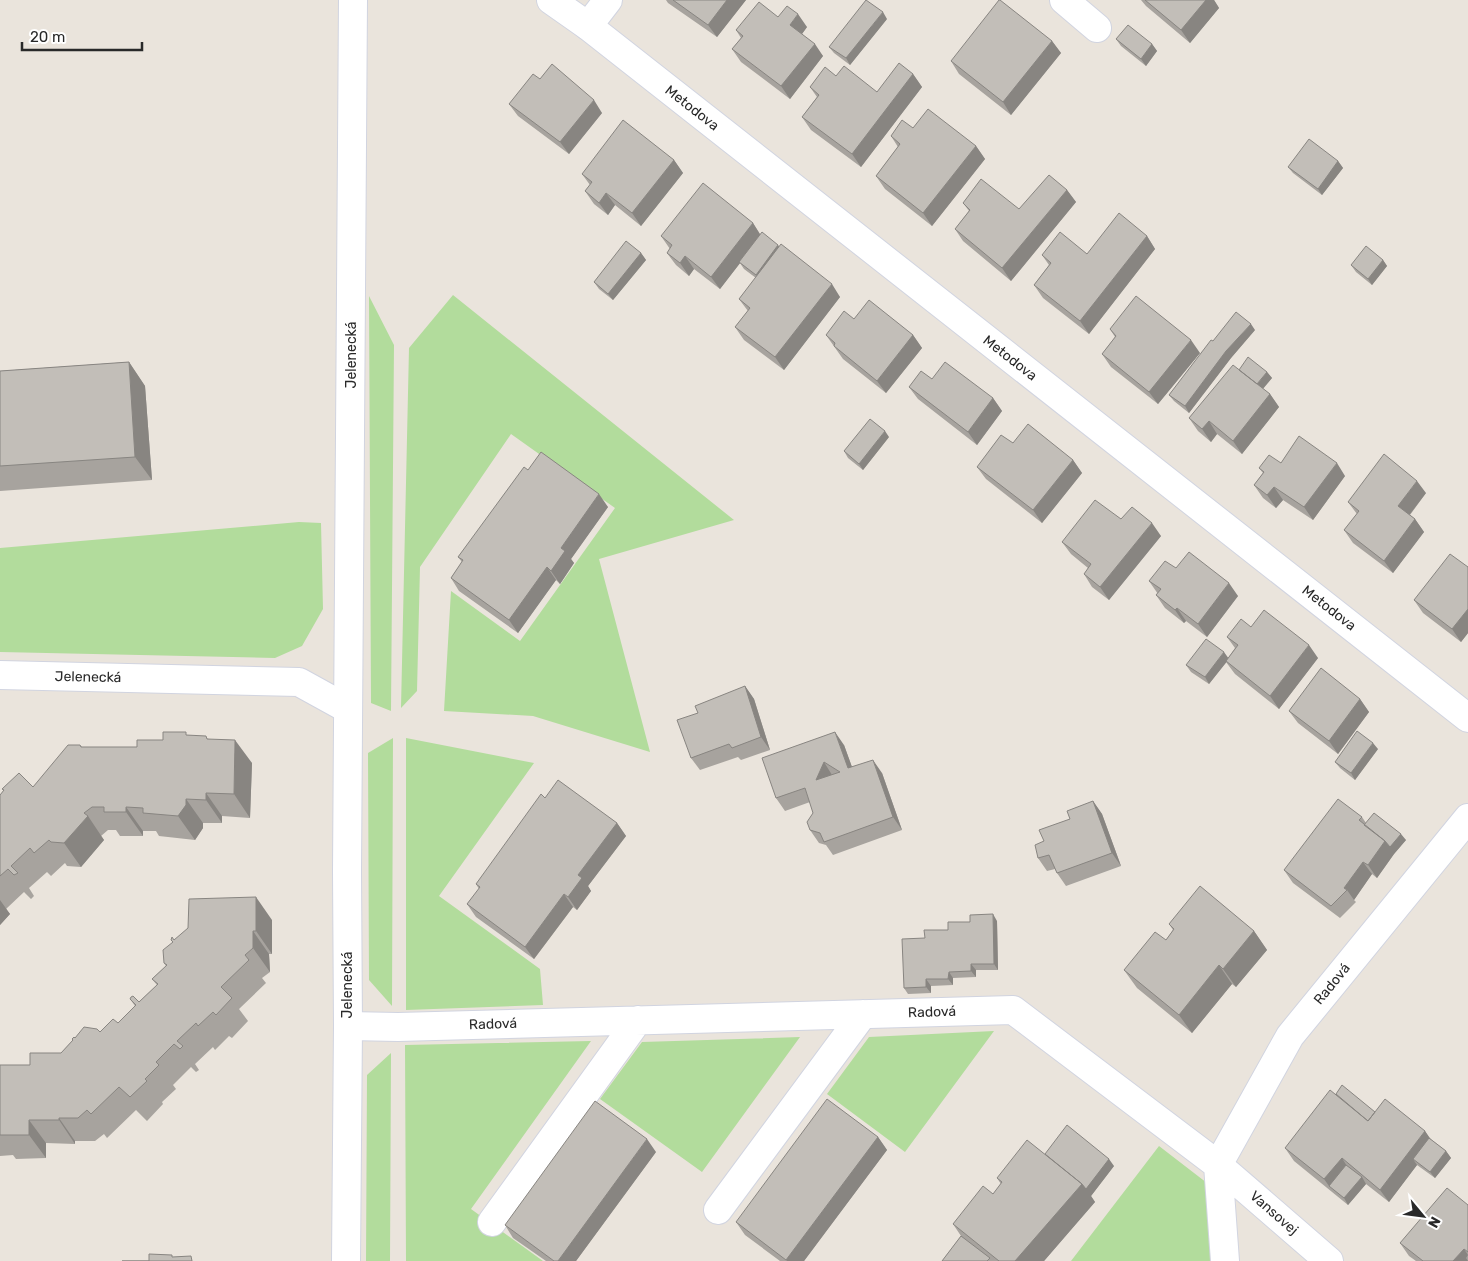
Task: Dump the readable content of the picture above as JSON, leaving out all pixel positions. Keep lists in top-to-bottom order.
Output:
{
  "streets": {
    "street": [
      "Metodova",
      "Jelenecká",
      "Radová",
      "Vansovej"
    ]
  },
  "crossings": [
    ["Jelenecká", "Radová"],
    ["Radová", "Vansovej"]
  ],
  "scale_bar": "20 m",
  "north": "bottom right"
}
